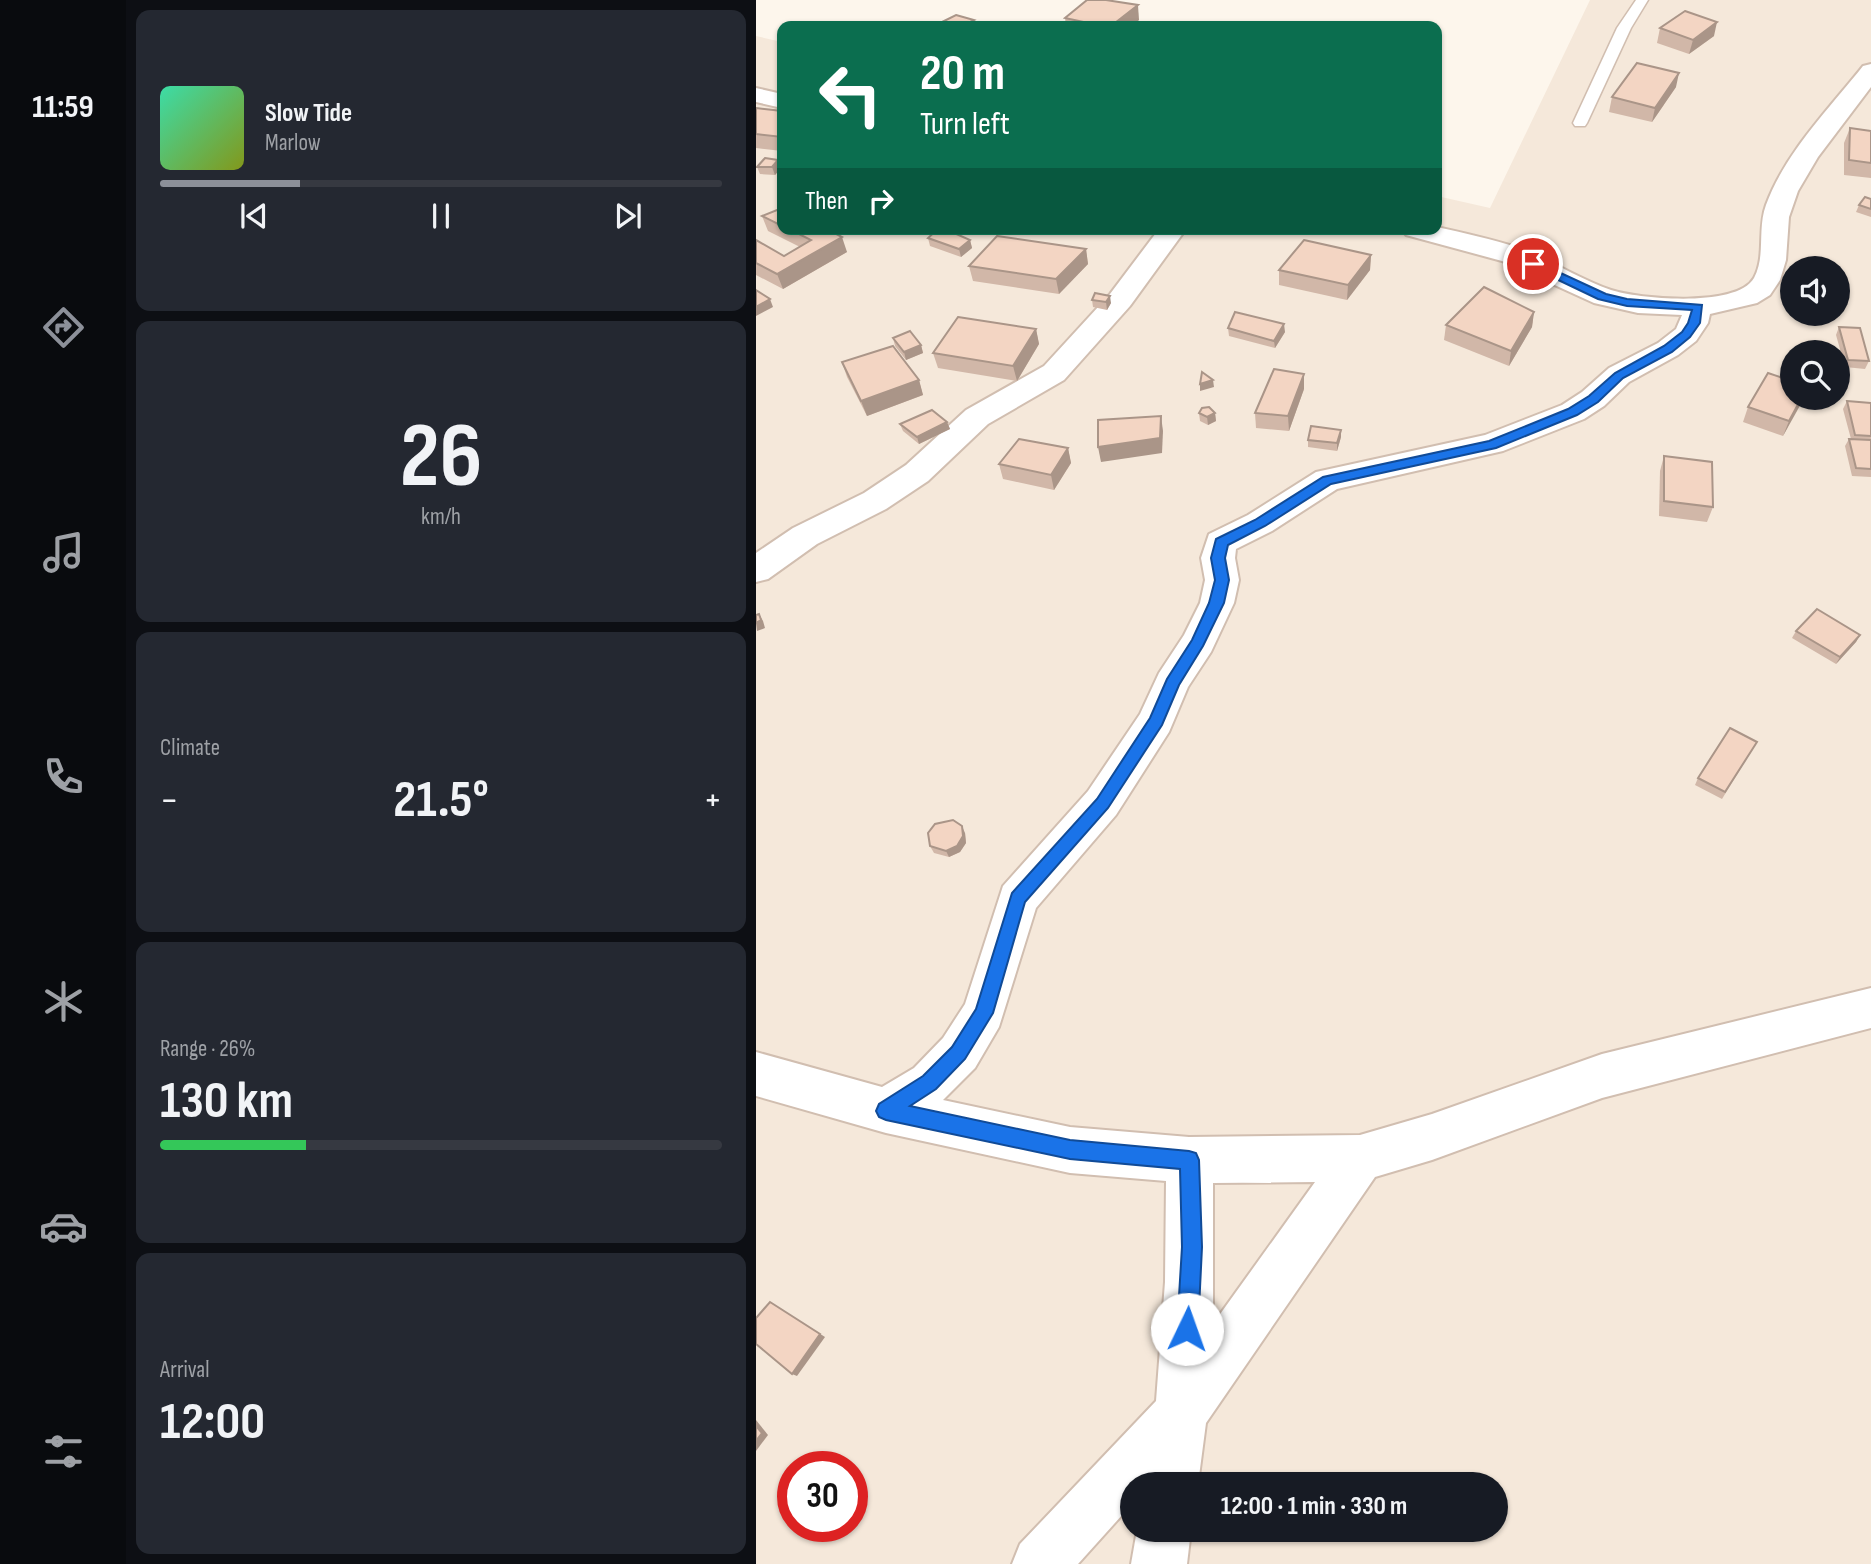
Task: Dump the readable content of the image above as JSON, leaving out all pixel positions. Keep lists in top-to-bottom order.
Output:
{
  "page": {
    "tabs": "11:59",
    "turn": ["20 m", "Turn left"],
    "song": ["Slow Tide", "Marlow"],
    "then": "Then",
    "tile": [
      ["26", "km/h"],
      "Climate",
      ["Range · 26%", "130 km"],
      ["Arrival", "12:00"]
    ],
    "heat": ["−", "21.5°", "+"],
    "limit": "30",
    "trip": "12:00 · 1 min · 330 m"
  }
}
